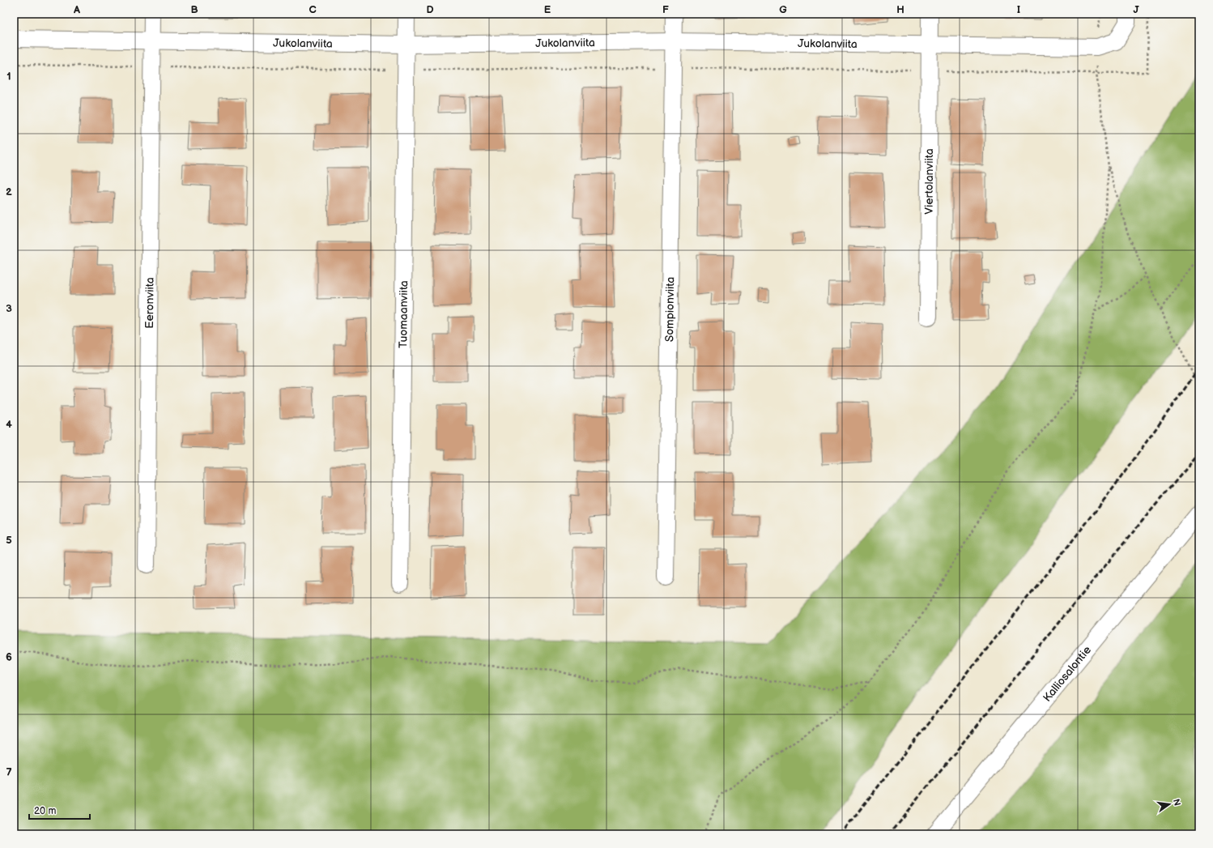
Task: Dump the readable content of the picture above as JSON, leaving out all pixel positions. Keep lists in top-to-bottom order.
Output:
{
  "streets": {
    "street": [
      "Jukolanviita",
      "Viertolanviita",
      "Eeronviita",
      "Sompionviita",
      "Tuomaanviita",
      "Kalliosalontie"
    ]
  },
  "crossings": [
    ["Jukolanviita", "Viertolanviita"],
    ["Jukolanviita", "Eeronviita"],
    ["Jukolanviita", "Sompionviita"],
    ["Jukolanviita", "Tuomaanviita"]
  ],
  "scale_bar": "20 m",
  "north": "right",
  "grid": {
    "columns": [
      "A",
      "B",
      "C",
      "D",
      "E",
      "F",
      "G",
      "H",
      "I",
      "J"
    ],
    "rows": [
      "1",
      "2",
      "3",
      "4",
      "5",
      "6",
      "7"
    ]
  }
}
